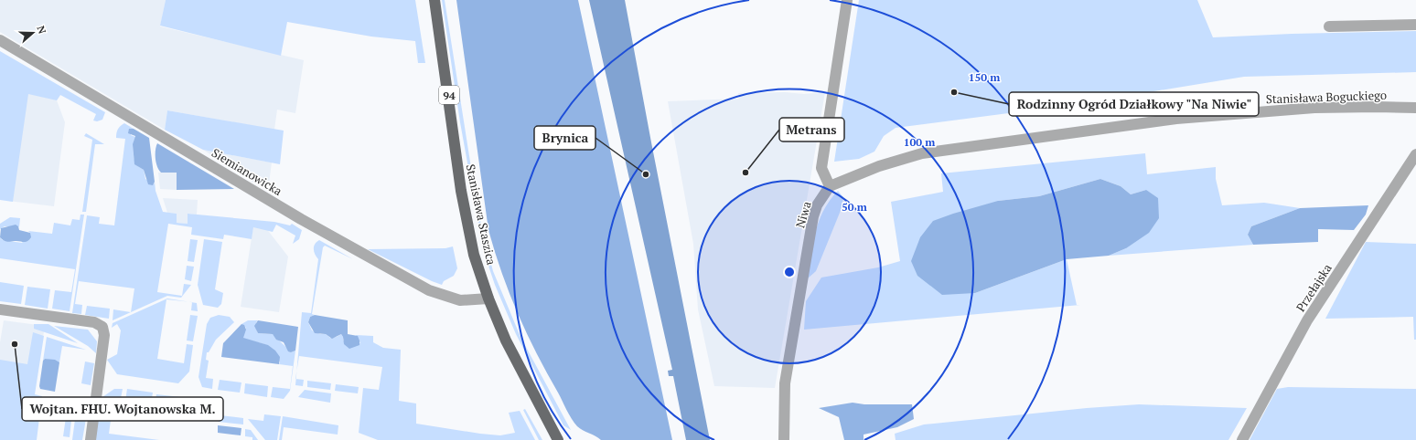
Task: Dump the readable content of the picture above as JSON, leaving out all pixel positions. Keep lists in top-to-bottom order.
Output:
{
  "streets": {
    "main road": ["94", "Stanisława Staszica"],
    "street": [
      "Stanisława Boguckiego",
      "Siemianowicka",
      "Niwa",
      "Przełajska"
    ]
  },
  "crossings": [
    ["Stanisława Boguckiego", "Niwa"],
    ["Siemianowicka", "Stanisława Staszica"]
  ],
  "places": [
    "Rodzinny Ogród Działkowy \"Na Niwie\"",
    "Metrans",
    "Brynica",
    "Wojtan. FHU. Wojtanowska M."
  ],
  "north": "right",
  "rings": ["150 m", "100 m", "50 m"]
}
